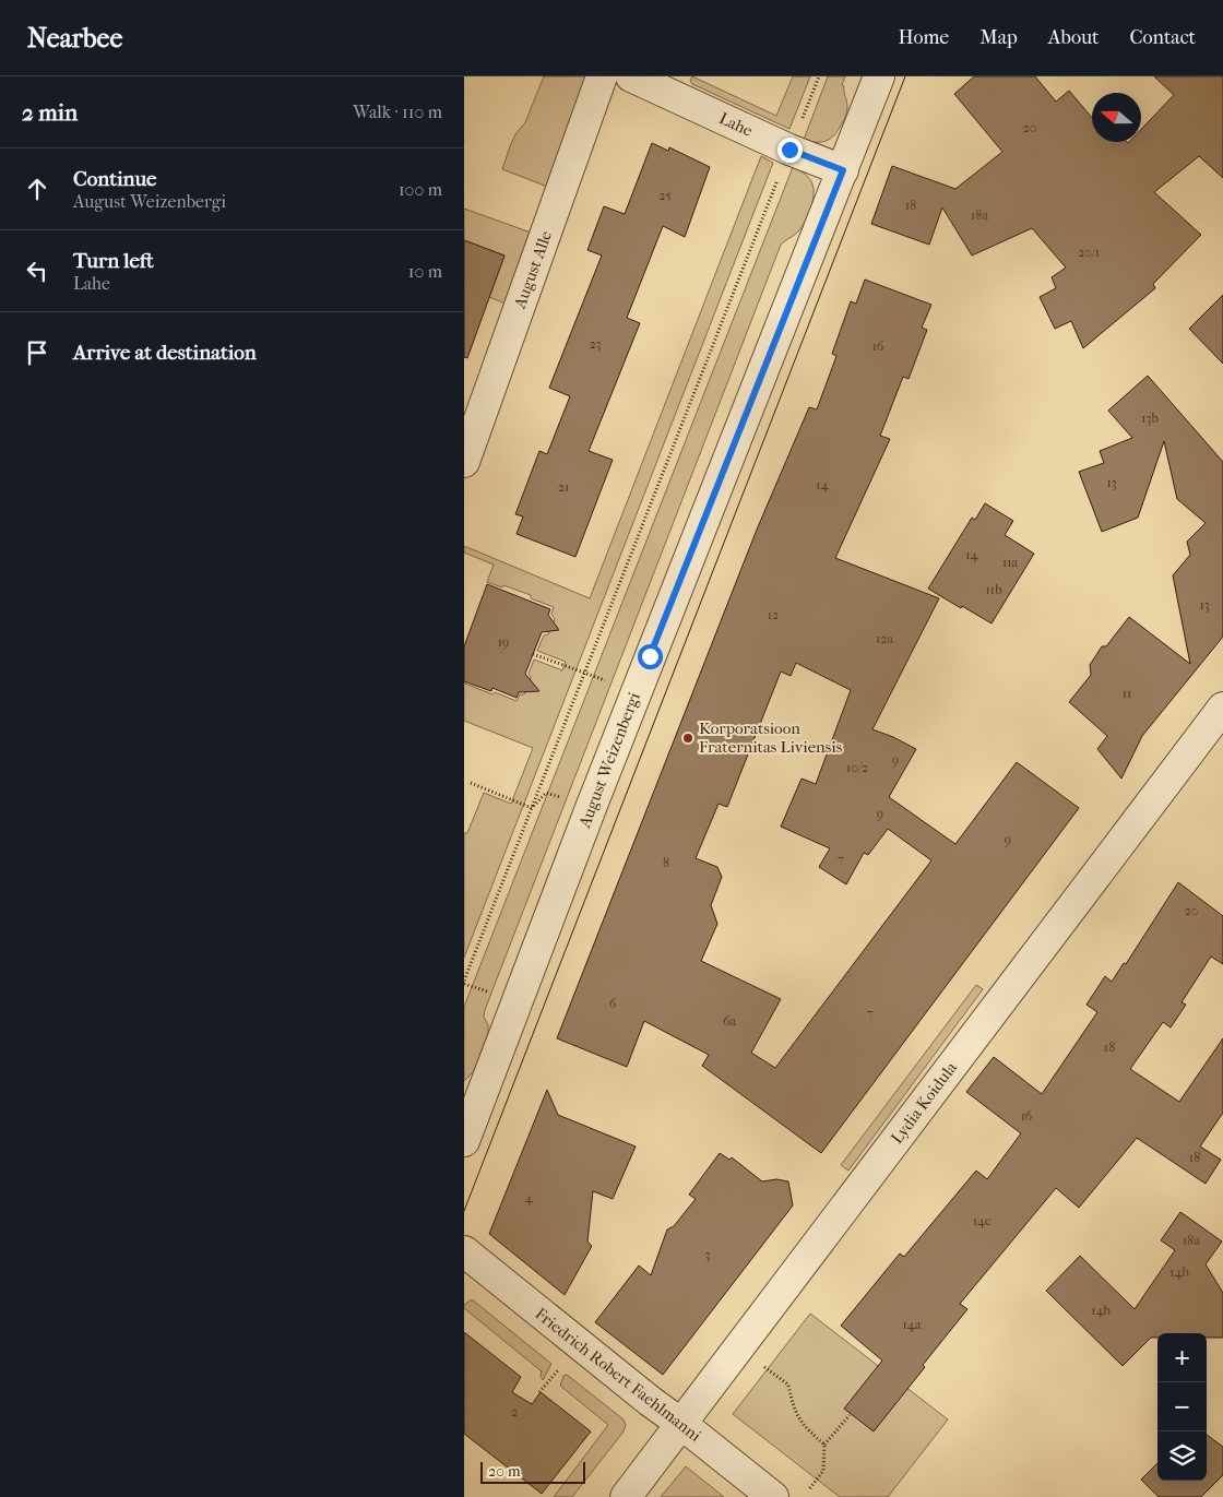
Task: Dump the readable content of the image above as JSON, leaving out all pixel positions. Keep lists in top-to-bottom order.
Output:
{
  "streets": {
    "street": [
      "Lahe",
      "August Alle",
      "August Weizenbergi",
      "Lydia Koidula",
      "Friedrich Robert Faehlmanni"
    ]
  },
  "crossings": [
    ["Lahe", "August Weizenbergi"],
    ["Lydia Koidula", "Friedrich Robert Faehlmanni"]
  ],
  "places": ["Korporatsioon Fraternitas Liviensis"],
  "house_numbers": [
    "20",
    "25",
    "18",
    "18a",
    "20/1",
    "23",
    "16",
    "13b",
    "13",
    "14",
    "21",
    "14",
    "11a",
    "11b",
    "13",
    "12",
    "12a",
    "19",
    "11",
    "9",
    "10/2",
    "9",
    "9",
    "7",
    "8",
    "20",
    "6",
    "7",
    "6a",
    "18",
    "16",
    "18",
    "4",
    "14c",
    "18a",
    "3",
    "14b",
    "14b",
    "14a",
    "2"
  ],
  "scale_bar": "20 m",
  "north": "left",
  "page": {
    "header": "Nearbee",
    "nav": [
      "Home",
      "Map",
      "About",
      "Contact"
    ],
    "heading": ["2 min", "Walk · 110 m"],
    "list": [
      ["Continue", "August Weizenbergi", "100 m"],
      ["Turn left", "Lahe", "10 m"],
      "Arrive at destination"
    ],
    "map_buttons": ["+", "−"],
    "scale": "20 m"
  }
}
